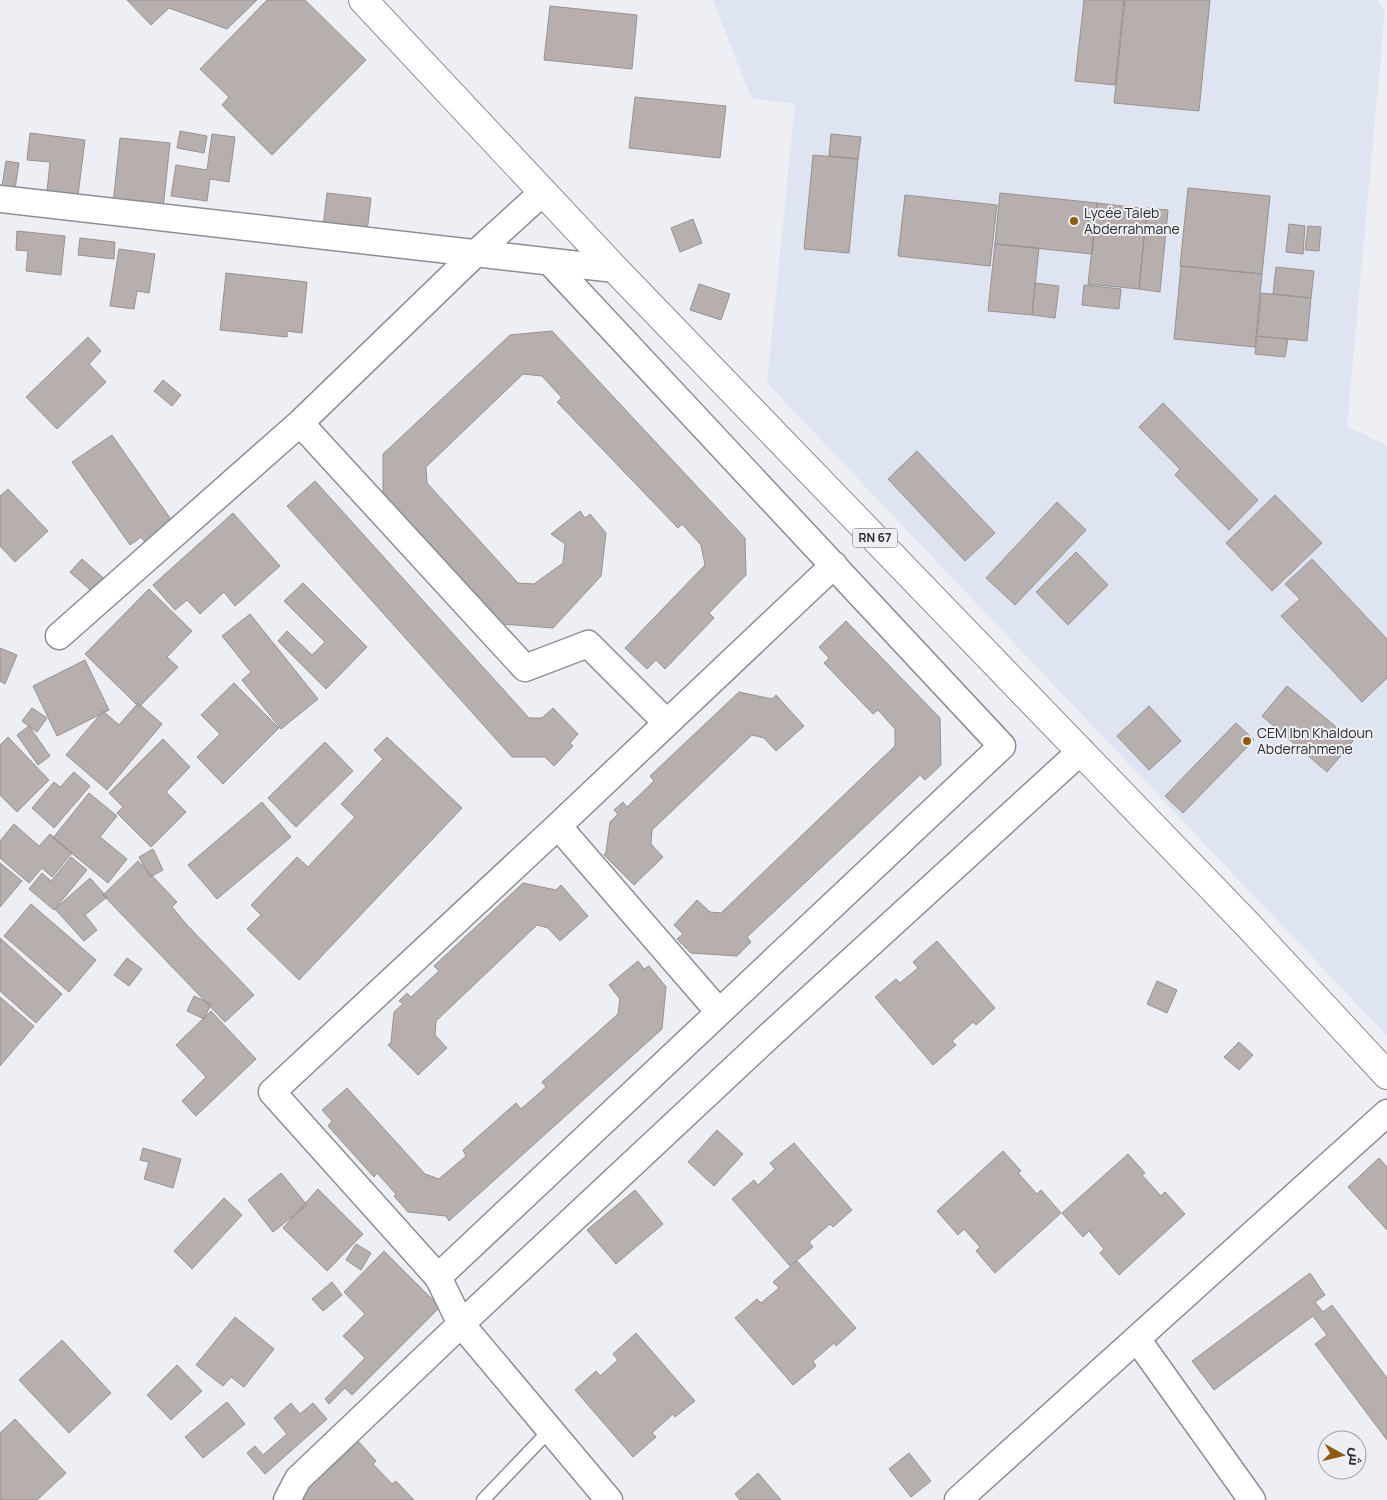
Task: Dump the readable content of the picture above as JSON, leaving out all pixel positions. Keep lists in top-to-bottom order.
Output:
{
  "streets": {
    "main road": ["RN 67"]
  },
  "places": ["Lycée Taleb Abderrahmane", "CEM Ibn Khaldoun Abderrahmene"],
  "north": "right"
}
